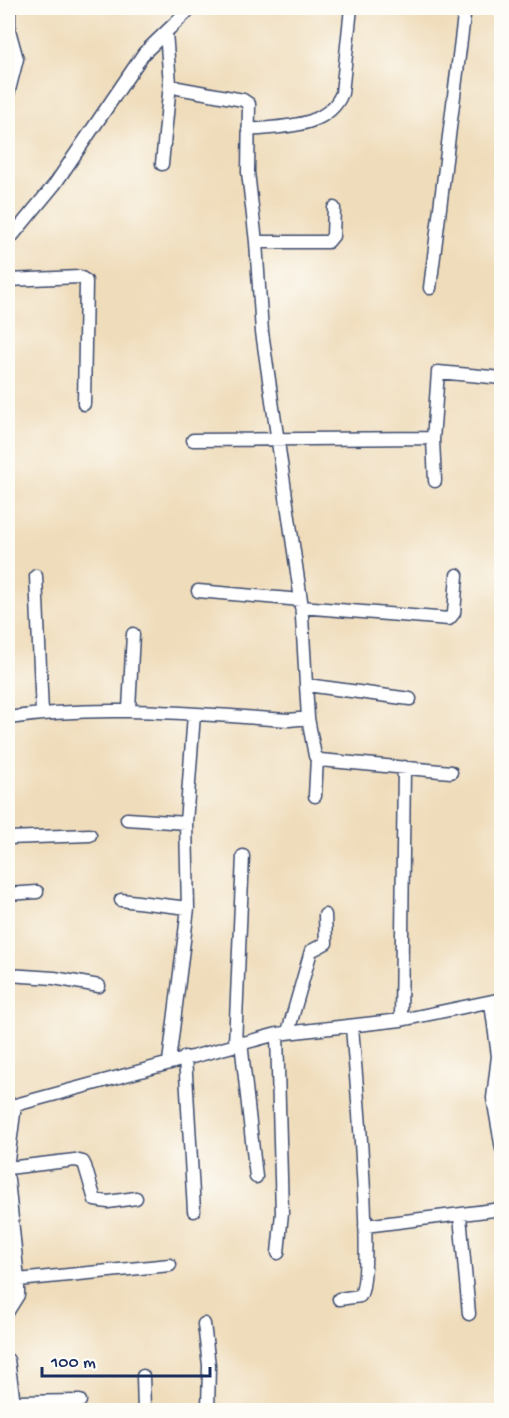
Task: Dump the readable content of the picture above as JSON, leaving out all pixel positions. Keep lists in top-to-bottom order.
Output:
{
  "scale_bar": "100 m"
}
